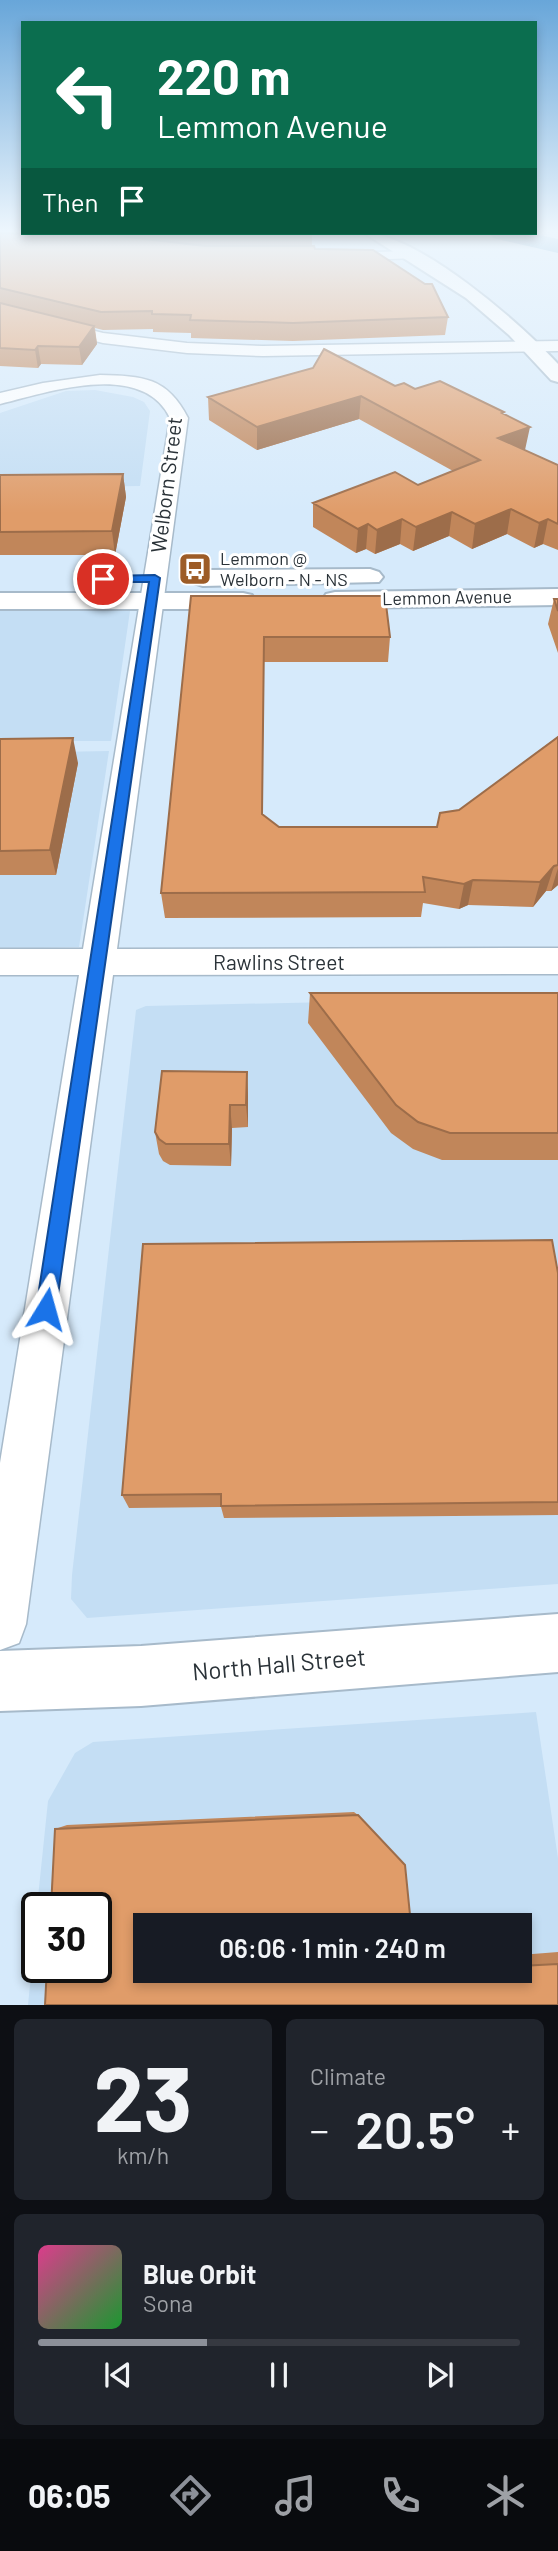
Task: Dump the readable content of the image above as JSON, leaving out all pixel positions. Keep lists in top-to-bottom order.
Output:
{
  "streets": {
    "main road": ["Lemmon Avenue", "North Hall Street"],
    "street": ["Welborn Street", "Rawlins Street"]
  },
  "crossings": [
    ["Welborn Street", "Lemmon Avenue"],
    ["Welborn Street", "Rawlins Street"]
  ],
  "places": {
    "bus stop": ["Lemmon @ Welborn - N - NS"]
  },
  "page": {
    "turn": ["220 m", "Lemmon Avenue"],
    "then": "Then",
    "limit": "30",
    "trip": "06:06 · 1 min · 240 m",
    "tile": [
      ["23", "km/h"],
      "Climate"
    ],
    "heat": ["−", "20.5°", "+"],
    "song": ["Blue Orbit", "Sona"],
    "tabs": "06:05"
  }
}
